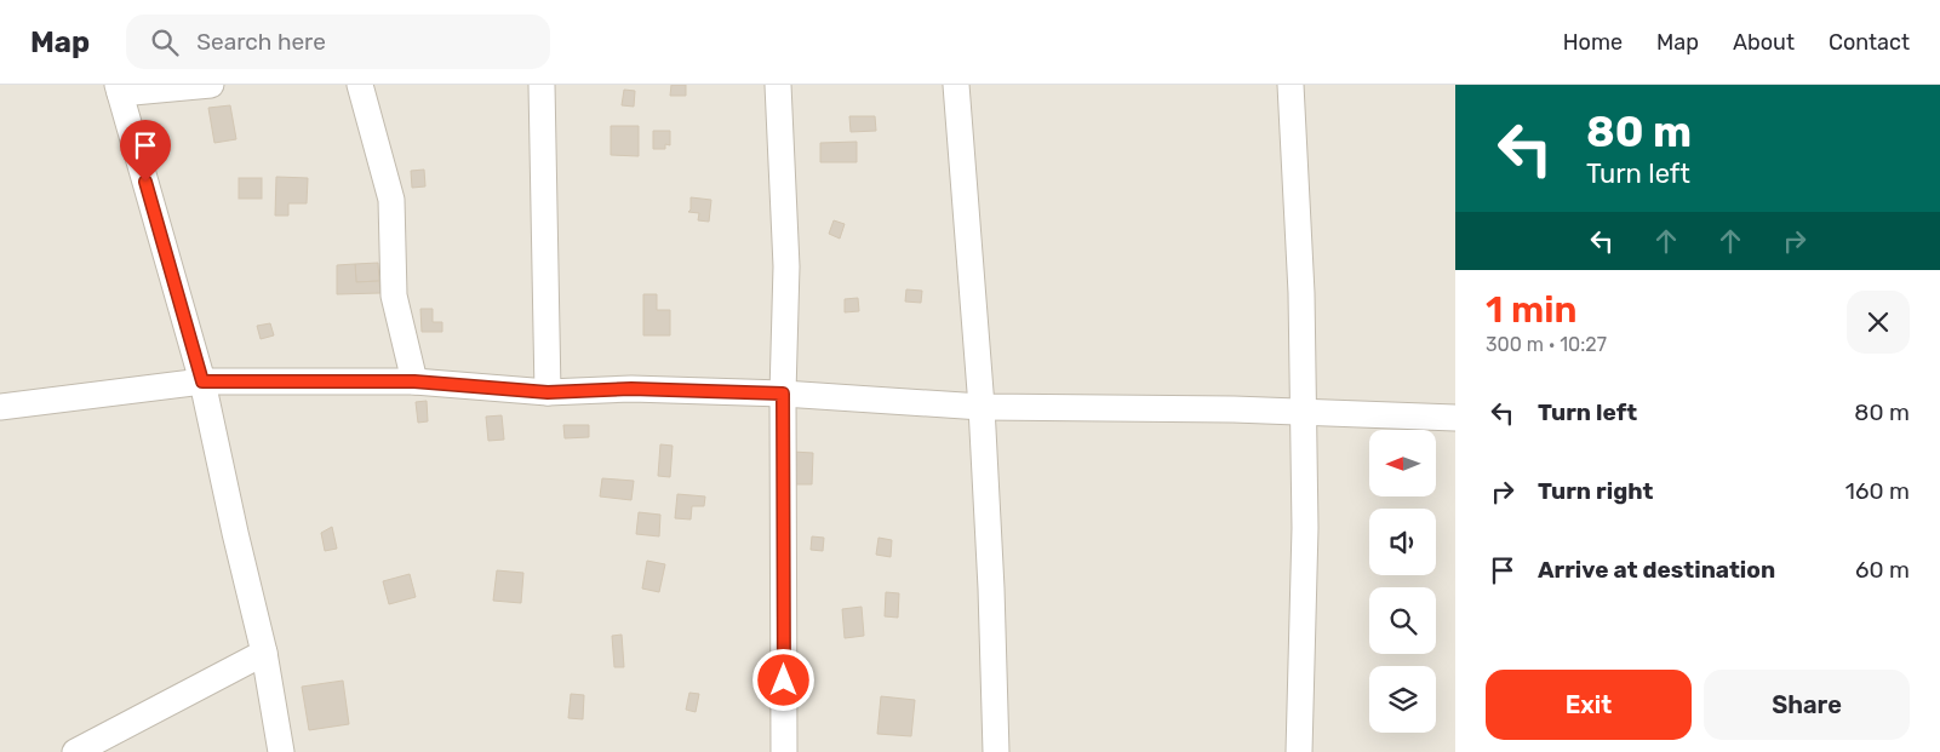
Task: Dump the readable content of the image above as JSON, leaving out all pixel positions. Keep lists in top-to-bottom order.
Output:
{
  "north": "left",
  "page": {
    "header": "Map",
    "search": "Search here",
    "nav": [
      "Home",
      "Map",
      "About",
      "Contact"
    ],
    "turn": ["80 m", "Turn left"],
    "heading": ["1 min", "300 m · 10:27"],
    "list": [
      {
        "name": "Turn left",
        "value": "80 m"
      },
      {
        "name": "Turn right",
        "value": "160 m"
      },
      {
        "name": "Arrive at destination",
        "value": "60 m"
      }
    ],
    "buttons": ["Exit", "Share"]
  }
}
